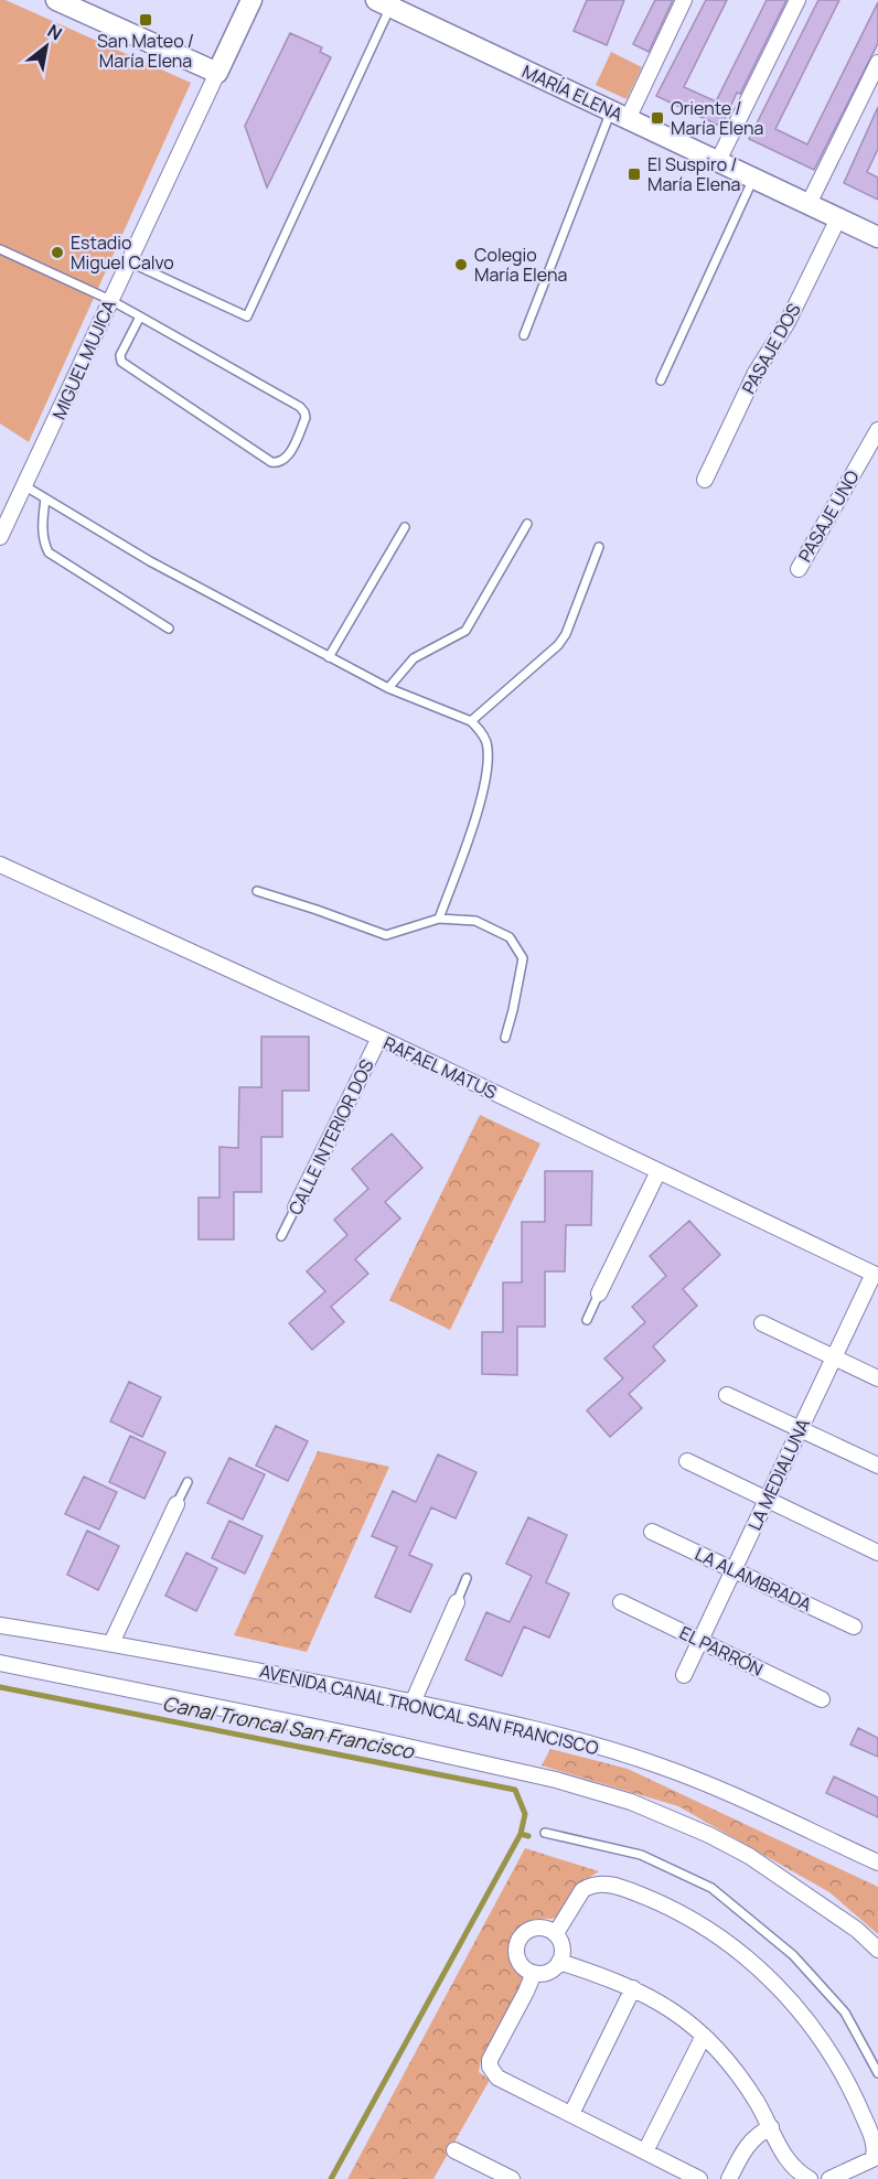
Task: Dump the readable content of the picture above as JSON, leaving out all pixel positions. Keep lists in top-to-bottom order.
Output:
{
  "streets": {
    "street": [
      "MARÍA ELENA",
      "PASAJE DOS",
      "MIGUEL MUJICA",
      "PASAJE UNO",
      "RAFAEL MATUS",
      "CALLE INTERIOR DOS",
      "LA MEDIALUNA",
      "LA ALAMBRADA",
      "EL PARRÓN",
      "AVENIDA CANAL TRONCAL SAN FRANCISCO"
    ]
  },
  "crossings": [
    ["MARÍA ELENA", "PASAJE DOS"],
    ["RAFAEL MATUS", "CALLE INTERIOR DOS"],
    ["RAFAEL MATUS", "LA MEDIALUNA"],
    ["LA MEDIALUNA", "LA ALAMBRADA"],
    ["LA MEDIALUNA", "EL PARRÓN"]
  ],
  "water": ["Canal Troncal San Francisco"],
  "places": {
    "transit": ["San Mateo / María Elena", "Oriente / María Elena", "El Suspiro / María Elena"],
    "other": ["Estadio Miguel Calvo", "Colegio María Elena"]
  },
  "north": "top right"
}
